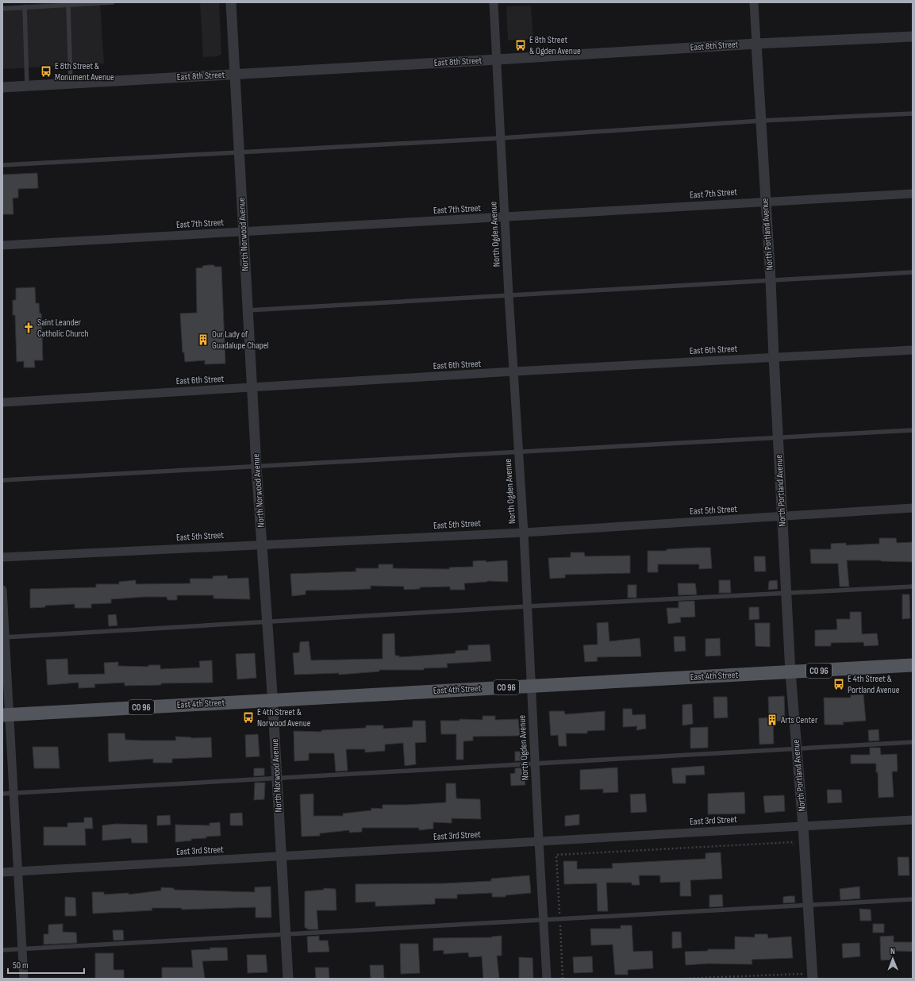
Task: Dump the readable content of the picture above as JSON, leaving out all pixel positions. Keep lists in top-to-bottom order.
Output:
{
  "streets": {
    "main road": ["CO 96", "East 4th Street"],
    "street": [
      "East 8th Street",
      "East 7th Street",
      "North Norwood Avenue",
      "North Ogden Avenue",
      "North Portland Avenue",
      "East 6th Street",
      "East 5th Street",
      "East 3rd Street"
    ]
  },
  "crossings": [
    ["East 8th Street", "North Norwood Avenue"],
    ["East 8th Street", "North Ogden Avenue"],
    ["East 8th Street", "North Portland Avenue"],
    ["East 7th Street", "North Norwood Avenue"],
    ["East 7th Street", "North Ogden Avenue"],
    ["East 7th Street", "North Portland Avenue"],
    ["North Norwood Avenue", "East 6th Street"],
    ["North Norwood Avenue", "East 5th Street"],
    ["North Norwood Avenue", "East 4th Street"],
    ["North Norwood Avenue", "East 3rd Street"],
    ["North Ogden Avenue", "East 6th Street"],
    ["North Ogden Avenue", "East 5th Street"],
    ["North Ogden Avenue", "East 4th Street"],
    ["North Ogden Avenue", "East 3rd Street"],
    ["North Portland Avenue", "East 6th Street"],
    ["North Portland Avenue", "East 5th Street"],
    ["North Portland Avenue", "East 4th Street"],
    ["North Portland Avenue", "East 3rd Street"]
  ],
  "places": {
    "bus stop": [
      "E 8th Street & Ogden Avenue",
      "E 8th Street & Monument Avenue",
      "E 4th Street & Portland Avenue",
      "E 4th Street & Norwood Avenue"
    ],
    "church": ["Saint Leander Catholic Church"],
    "building": ["Our Lady of Guadalupe Chapel", "Arts Center"]
  },
  "scale_bar": "50 m",
  "north": "top"
}
